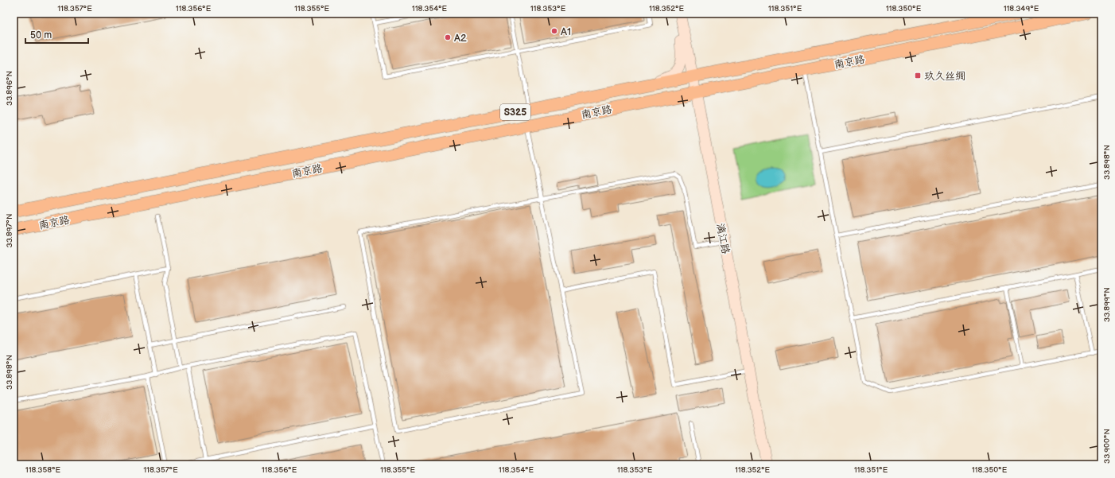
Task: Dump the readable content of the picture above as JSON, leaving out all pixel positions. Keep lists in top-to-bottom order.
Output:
{
  "streets": {
    "main road": ["南京路", "S325"],
    "street": ["漓江路"]
  },
  "crossings": [
    ["南京路", "漓江路"]
  ],
  "places": {
    "other": ["A1", "A2"],
    "transit": ["玖久丝绸"]
  },
  "scale_bar": "50 m",
  "coordinates": [
    "118.357°E",
    "118.356°E",
    "118.355°E",
    "118.354°E",
    "118.353°E",
    "118.352°E",
    "118.351°E",
    "118.350°E",
    "118.349°E",
    "33.896°N",
    "33.898°N",
    "33.897°N",
    "33.899°N",
    "33.900°N",
    "118.358°E"
  ]
}
